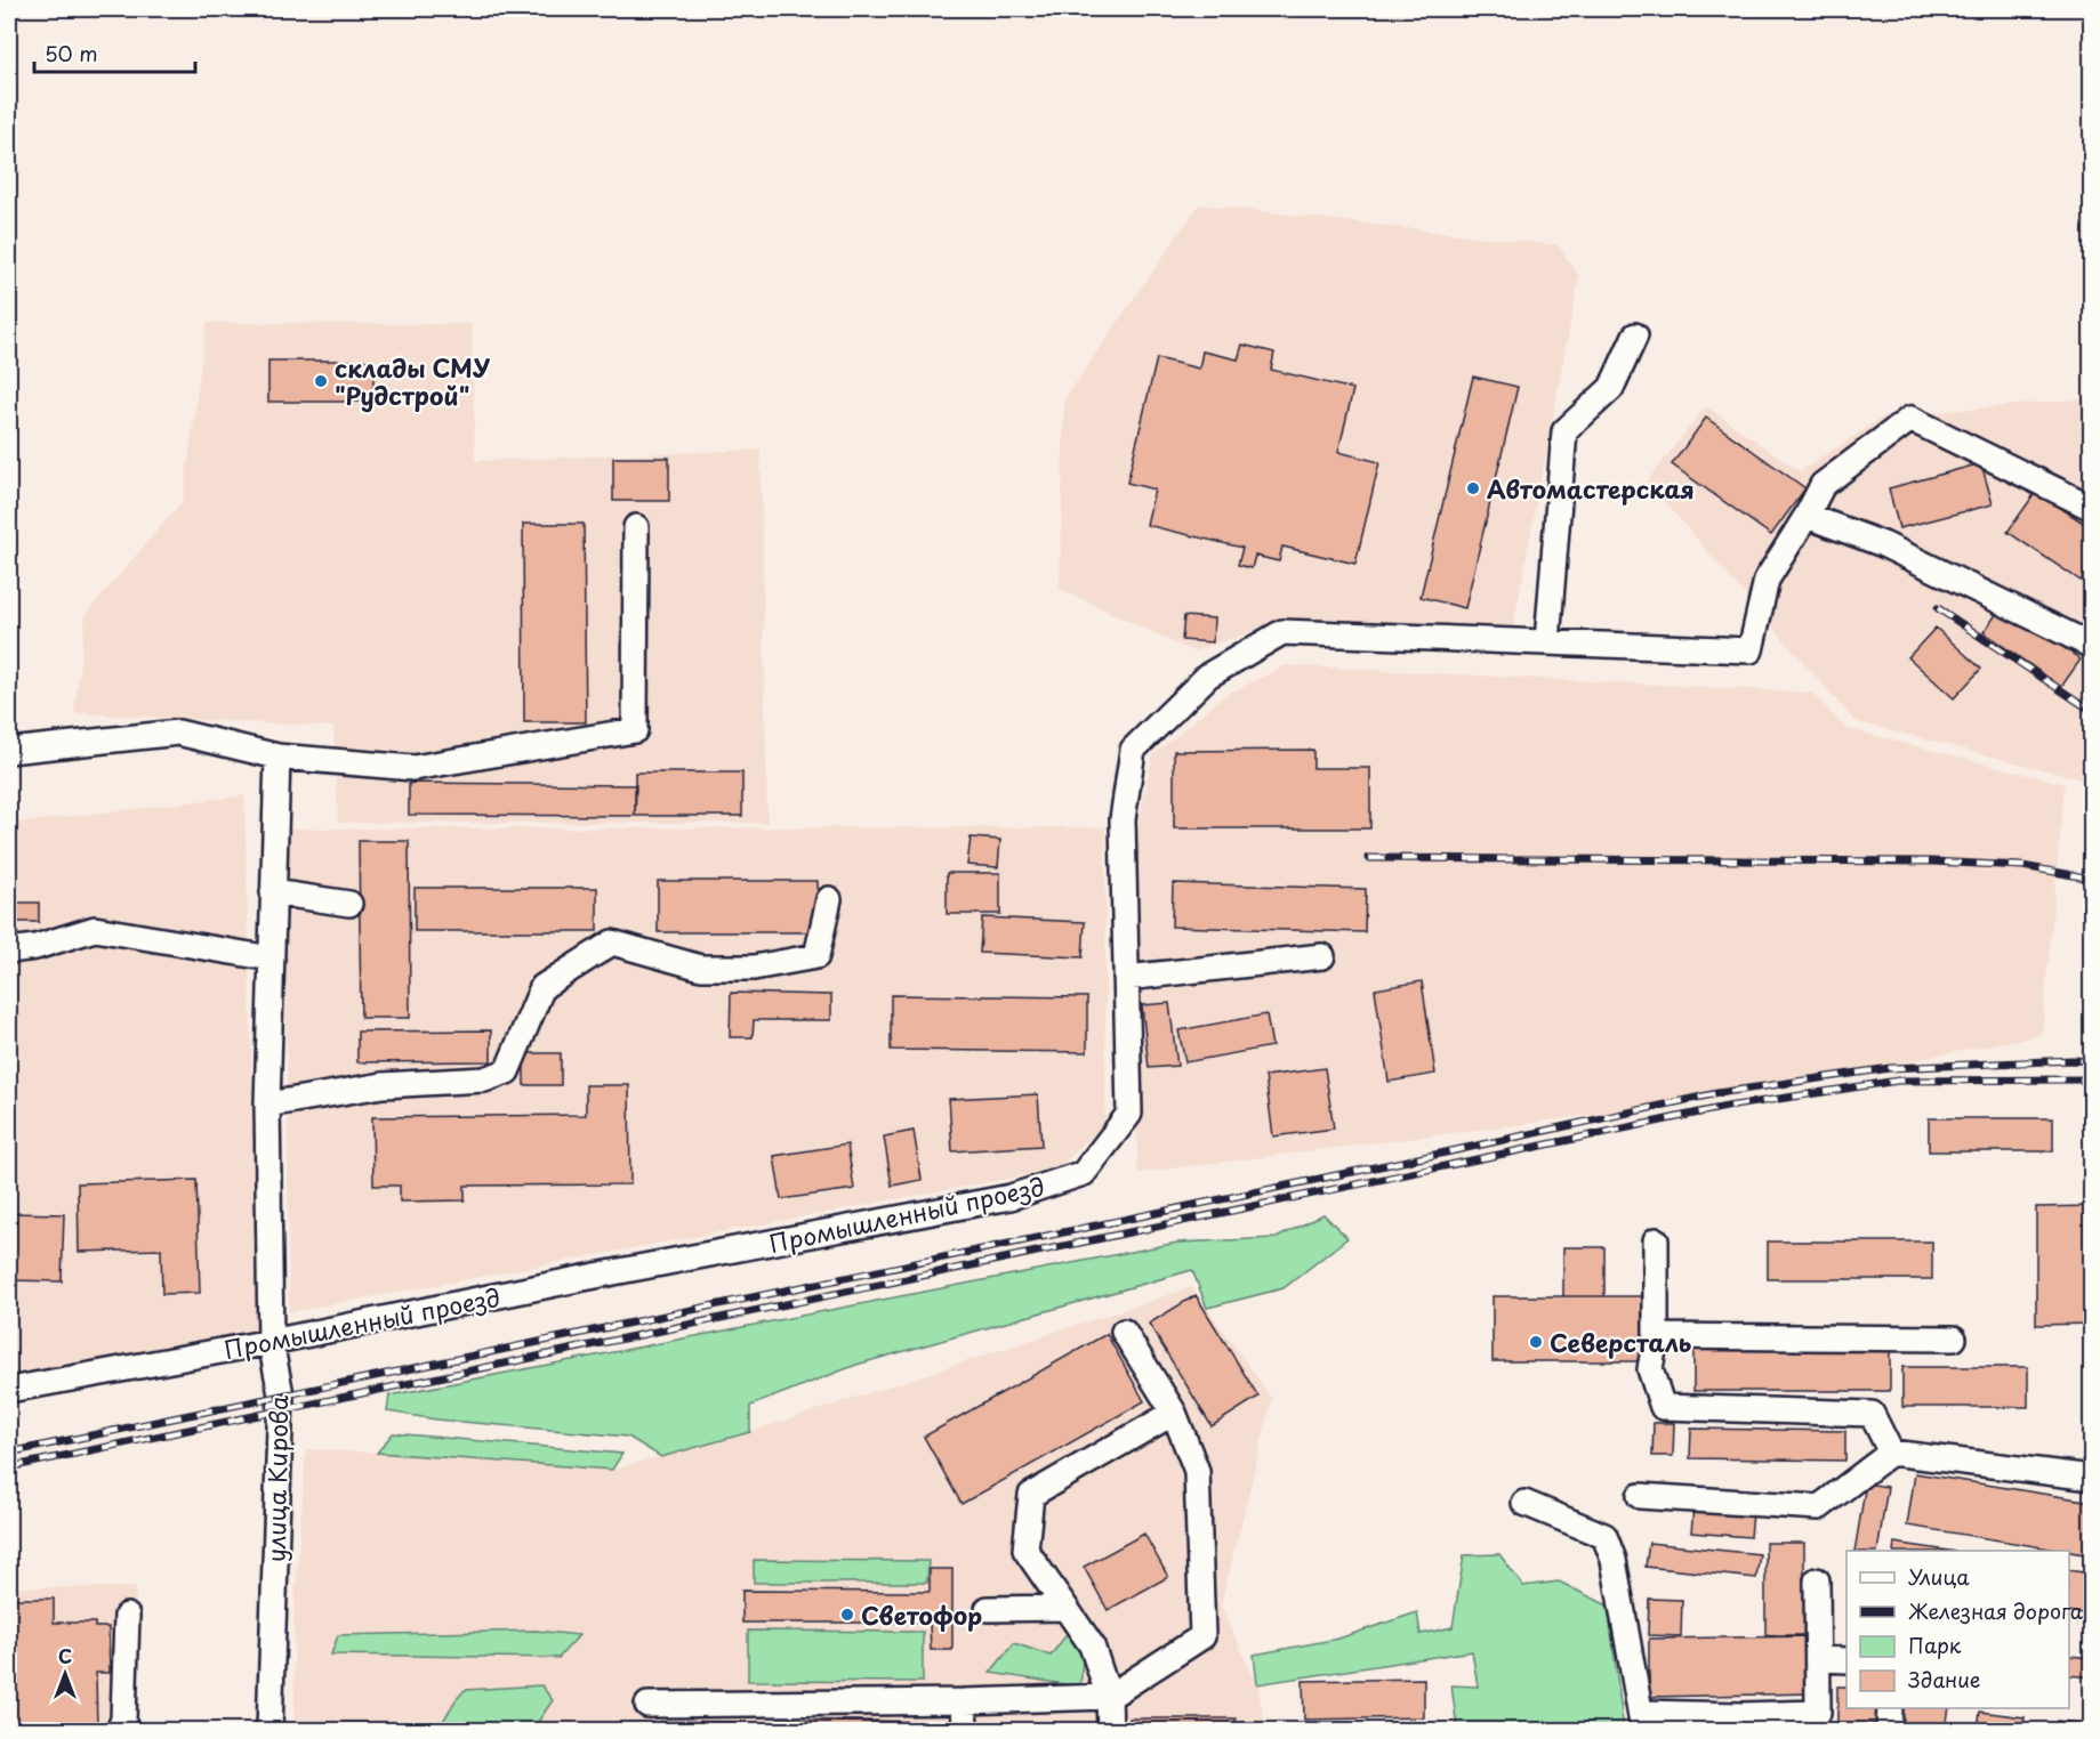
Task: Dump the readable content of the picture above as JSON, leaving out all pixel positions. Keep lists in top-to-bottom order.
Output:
{
  "streets": {
    "street": ["Промышленный проезд", "улица Кирова"]
  },
  "crossings": [
    ["Промышленный проезд", "улица Кирова"]
  ],
  "places": [
    "склады СМУ \"Рудстрой\"",
    "Автомастерская",
    "Северсталь",
    "Светофор"
  ],
  "legend": [
    "Улица",
    "Железная дорога",
    "Парк",
    "Здание"
  ],
  "scale_bar": "50 m",
  "north": "top"
}
